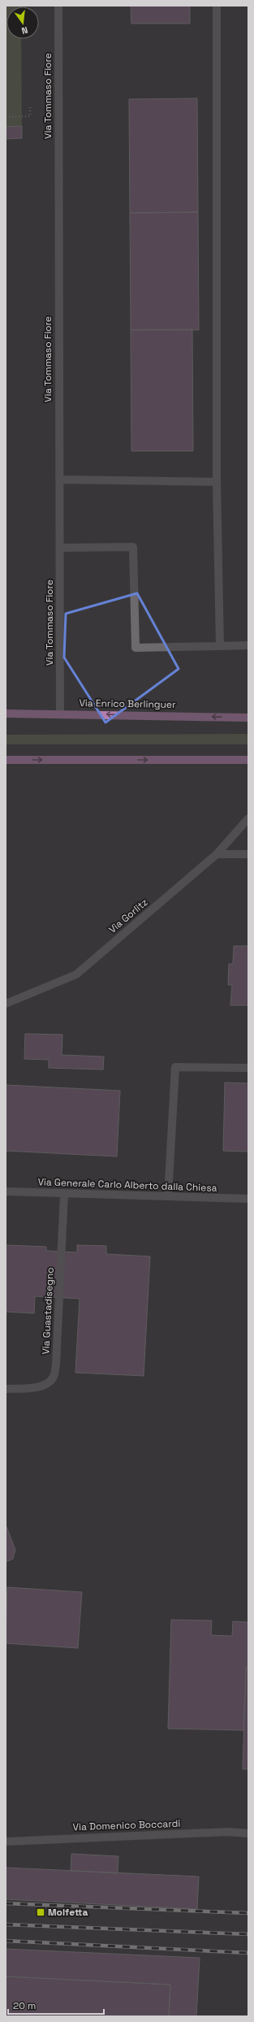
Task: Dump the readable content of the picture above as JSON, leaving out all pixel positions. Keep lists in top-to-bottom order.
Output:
{
  "streets": {
    "main road": ["Via Enrico Berlinguer"],
    "street": [
      "Via Tommaso Fiore",
      "Via Gorlitz",
      "Via Generale Carlo Alberto dalla Chiesa",
      "Via Guastadisegno",
      "Via Domenico Boccardi"
    ]
  },
  "crossings": [
    ["Via Tommaso Fiore", "Via Enrico Berlinguer"],
    ["Via Generale Carlo Alberto dalla Chiesa", "Via Guastadisegno"]
  ],
  "places": {
    "transit": ["Molfetta"]
  },
  "scale_bar": "20 m",
  "north": "bottom"
}
